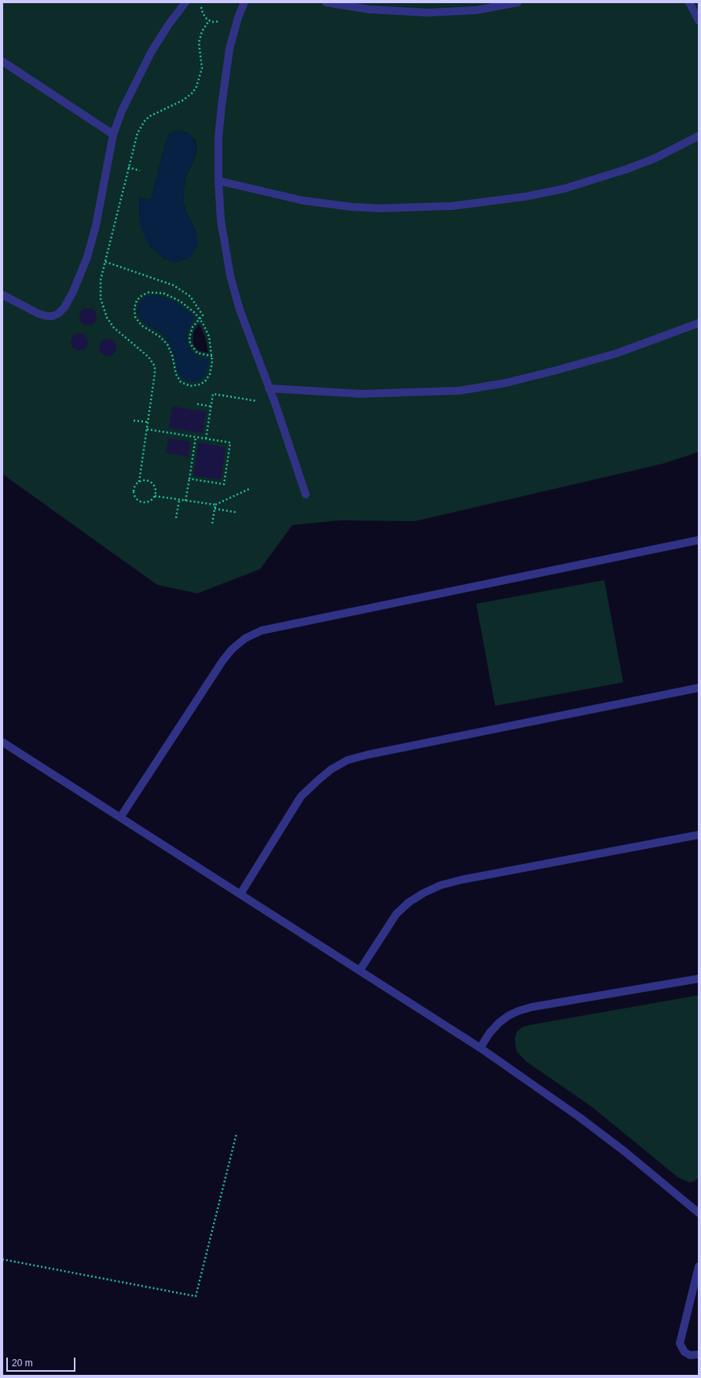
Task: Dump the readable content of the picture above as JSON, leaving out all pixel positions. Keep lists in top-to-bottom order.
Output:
{
  "scale_bar": "20 m"
}
